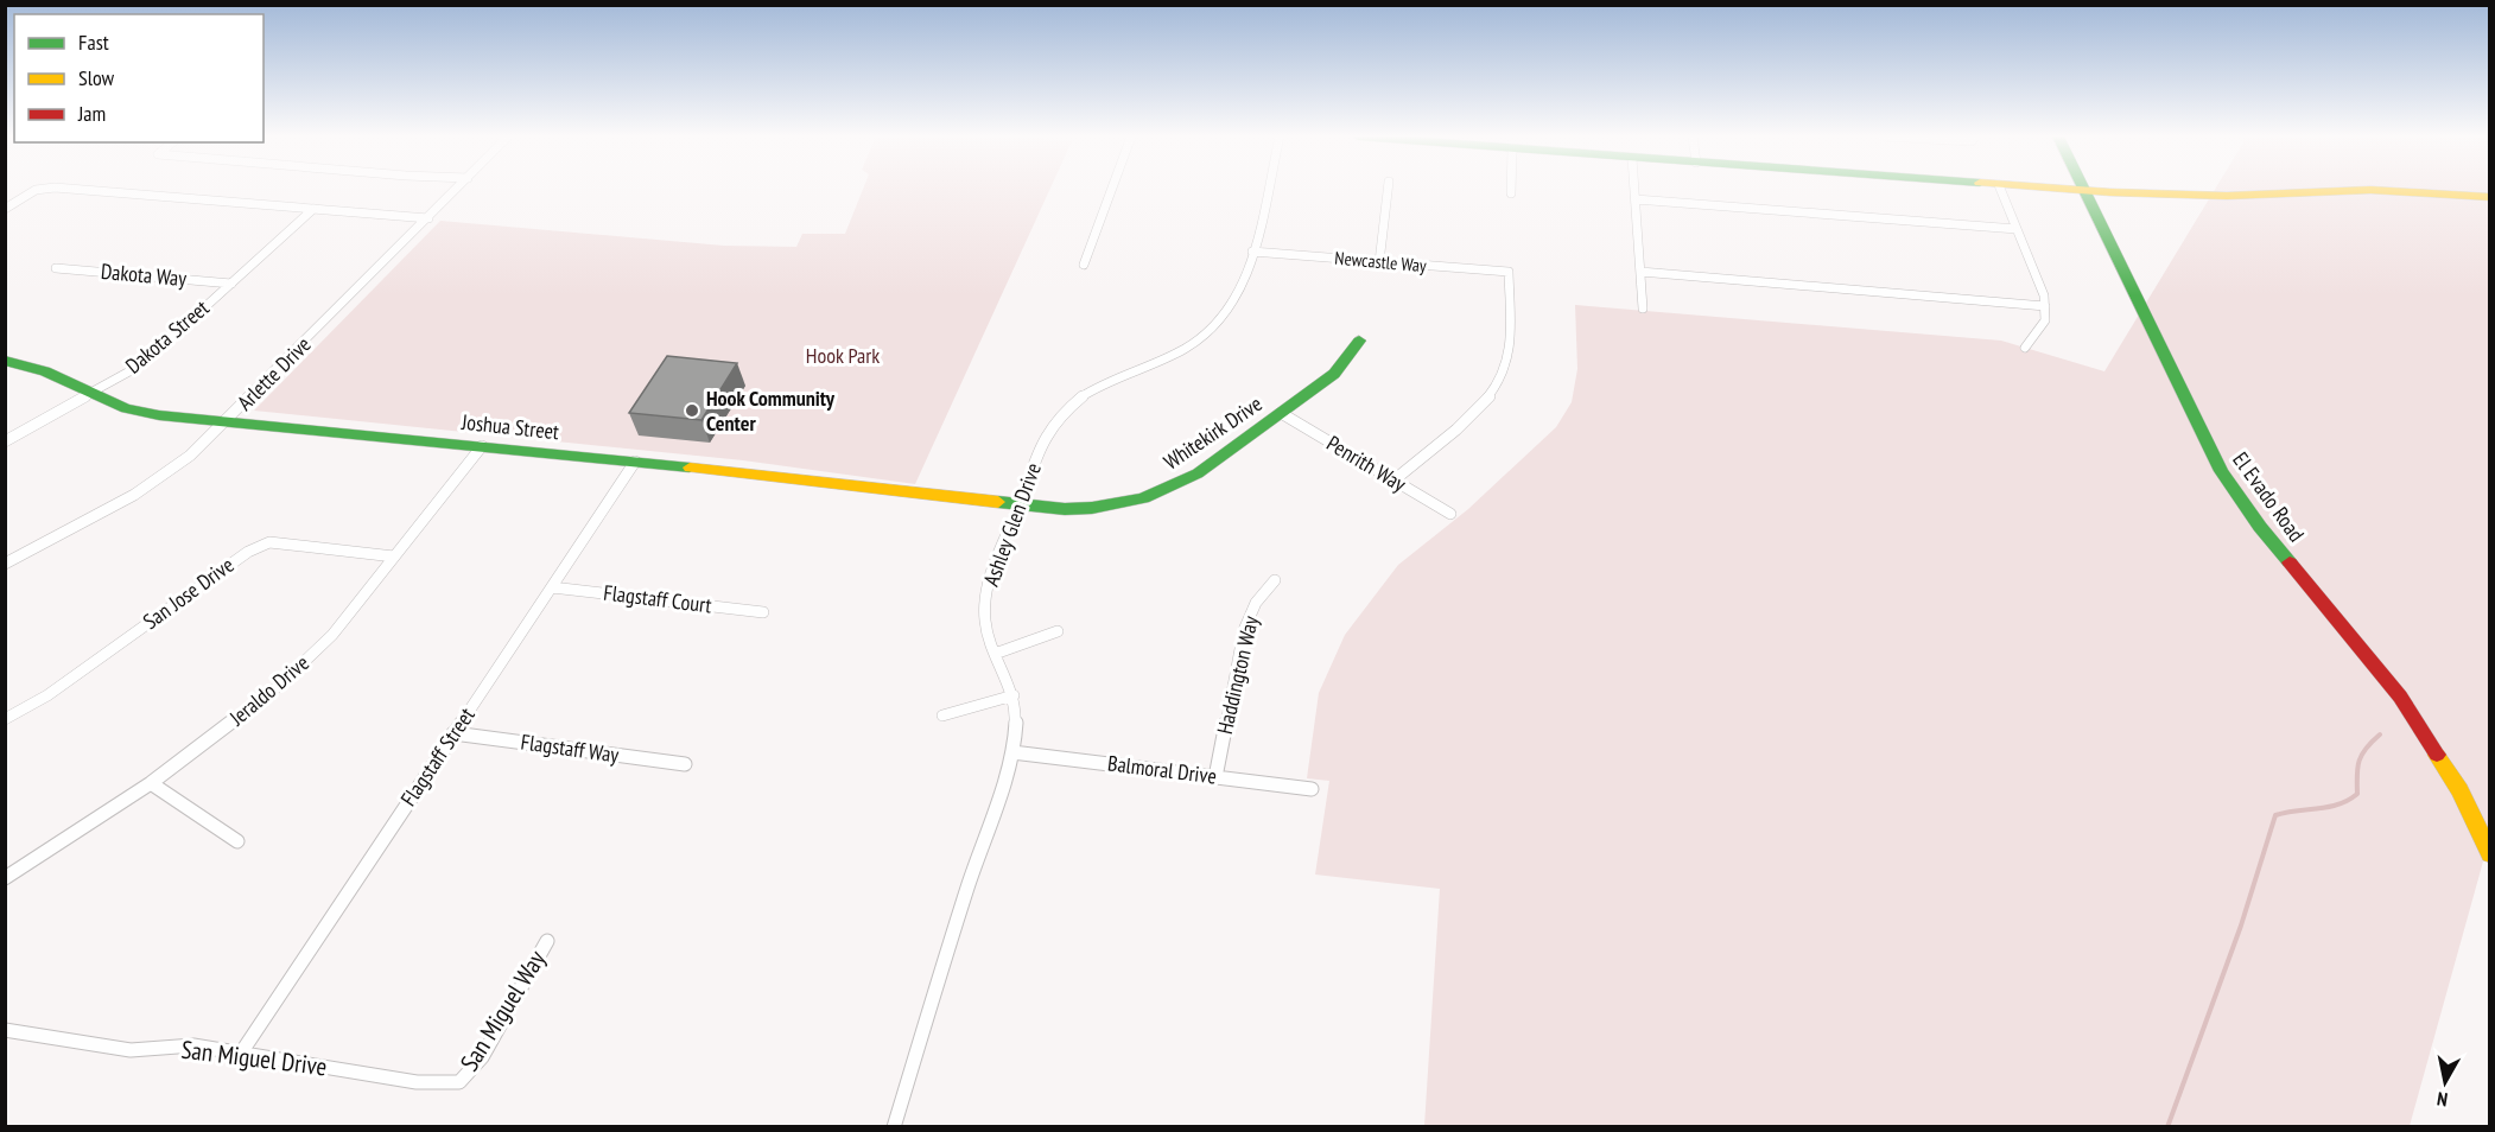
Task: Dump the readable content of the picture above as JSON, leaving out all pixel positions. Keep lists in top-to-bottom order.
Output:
{
  "streets": {
    "street": [
      "Newcastle Way",
      "Dakota Way",
      "Dakota Street",
      "Arlette Drive",
      "Joshua Street",
      "Whitekirk Drive",
      "Penrith Way",
      "El Evado Road",
      "Ashley Glen Drive",
      "San Jose Drive",
      "Flagstaff Court",
      "Haddington Way",
      "Jeraldo Drive",
      "Flagstaff Way",
      "Flagstaff Street",
      "Balmoral Drive",
      "San Miguel Way",
      "San Miguel Drive"
    ]
  },
  "crossings": [
    ["Newcastle Way", "Penrith Way"],
    ["Newcastle Way", "Ashley Glen Drive"],
    ["Dakota Way", "Dakota Street"],
    ["Dakota Street", "Joshua Street"],
    ["Arlette Drive", "Joshua Street"],
    ["Joshua Street", "Whitekirk Drive"],
    ["Joshua Street", "Ashley Glen Drive"],
    ["Joshua Street", "Jeraldo Drive"],
    ["Joshua Street", "Flagstaff Street"],
    ["Whitekirk Drive", "Penrith Way"],
    ["Whitekirk Drive", "Ashley Glen Drive"],
    ["Ashley Glen Drive", "Balmoral Drive"],
    ["San Jose Drive", "Jeraldo Drive"],
    ["Flagstaff Court", "Flagstaff Street"],
    ["Haddington Way", "Balmoral Drive"],
    ["Flagstaff Way", "Flagstaff Street"],
    ["Flagstaff Street", "San Miguel Drive"],
    ["San Miguel Way", "San Miguel Drive"]
  ],
  "parks": ["Hook Park"],
  "places": ["Hook Community Center"],
  "legend": ["Fast", "Slow", "Jam"],
  "north": "bottom"
}
